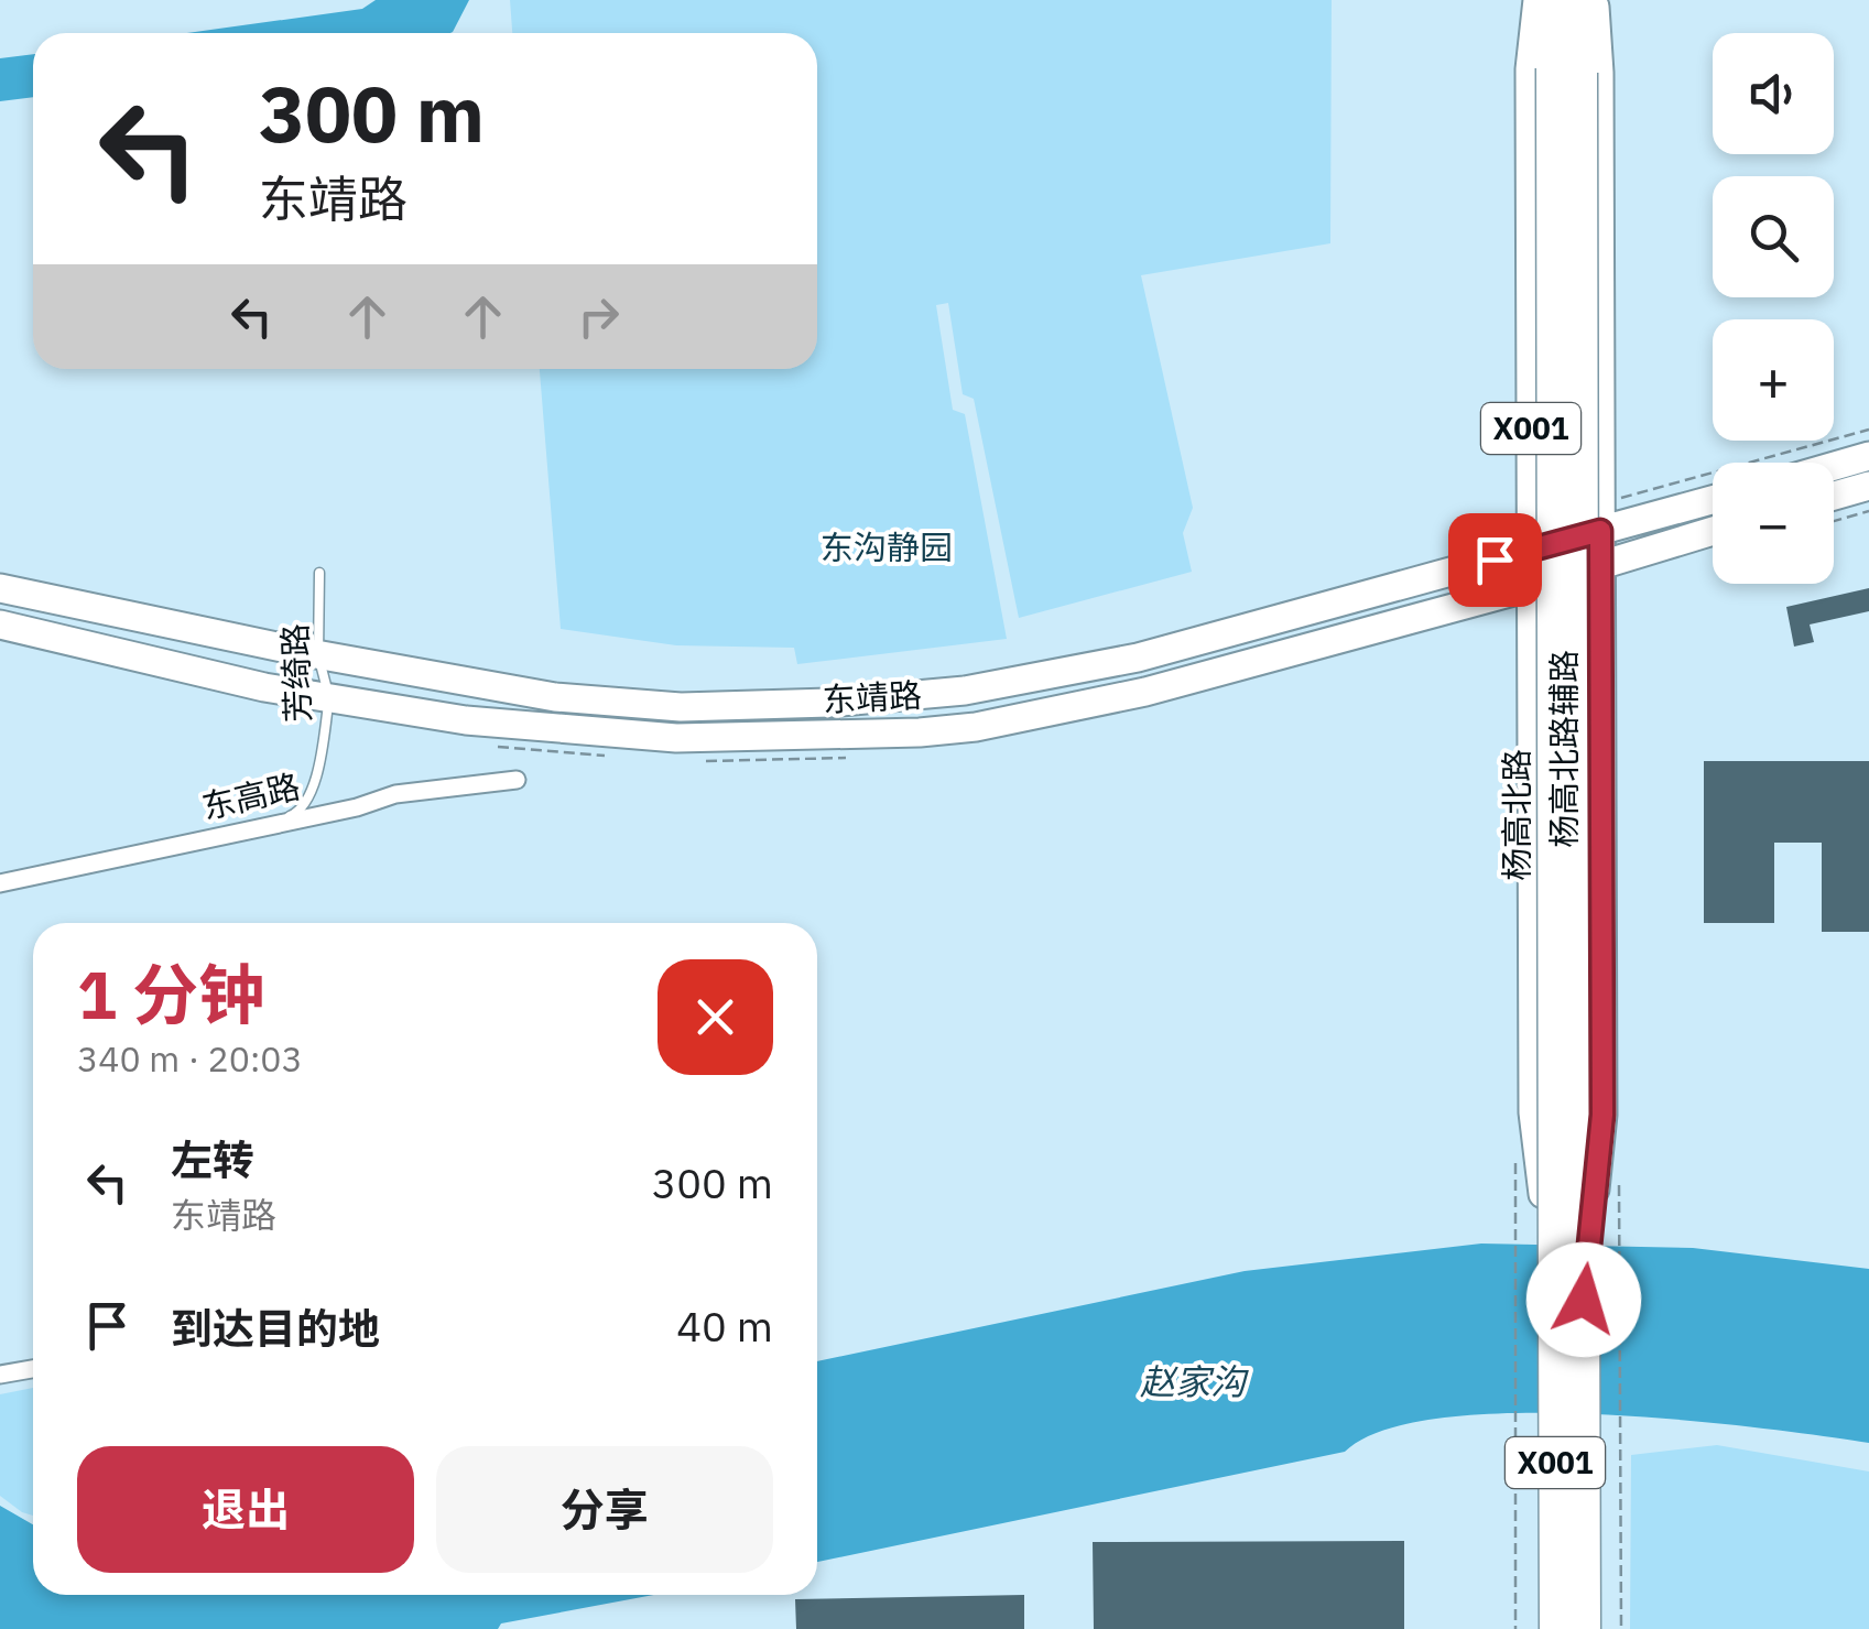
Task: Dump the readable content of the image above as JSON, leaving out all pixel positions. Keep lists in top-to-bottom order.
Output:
{
  "streets": {
    "highway": ["X001", "杨高北路"],
    "main road": ["东靖路", "杨高北路辅路"],
    "street": ["东高路"],
    "lane": ["芳绮路"]
  },
  "crossings": [
    ["芳绮路", "东靖路"],
    ["芳绮路", "东高路"],
    ["东靖路", "杨高北路辅路"],
    ["杨高北路辅路", "杨高北路"]
  ],
  "water": ["赵家沟"],
  "parks": ["东沟静园"],
  "page": {
    "map_buttons": ["+", "−"],
    "turn": ["300 m", "东靖路"],
    "heading": ["1 分钟", "340 m · 20:03"],
    "list": [
      {
        "name": "左转",
        "note": "东靖路",
        "value": "300 m"
      },
      {
        "name": "到达目的地",
        "value": "40 m"
      }
    ],
    "buttons": ["退出", "分享"]
  }
}
